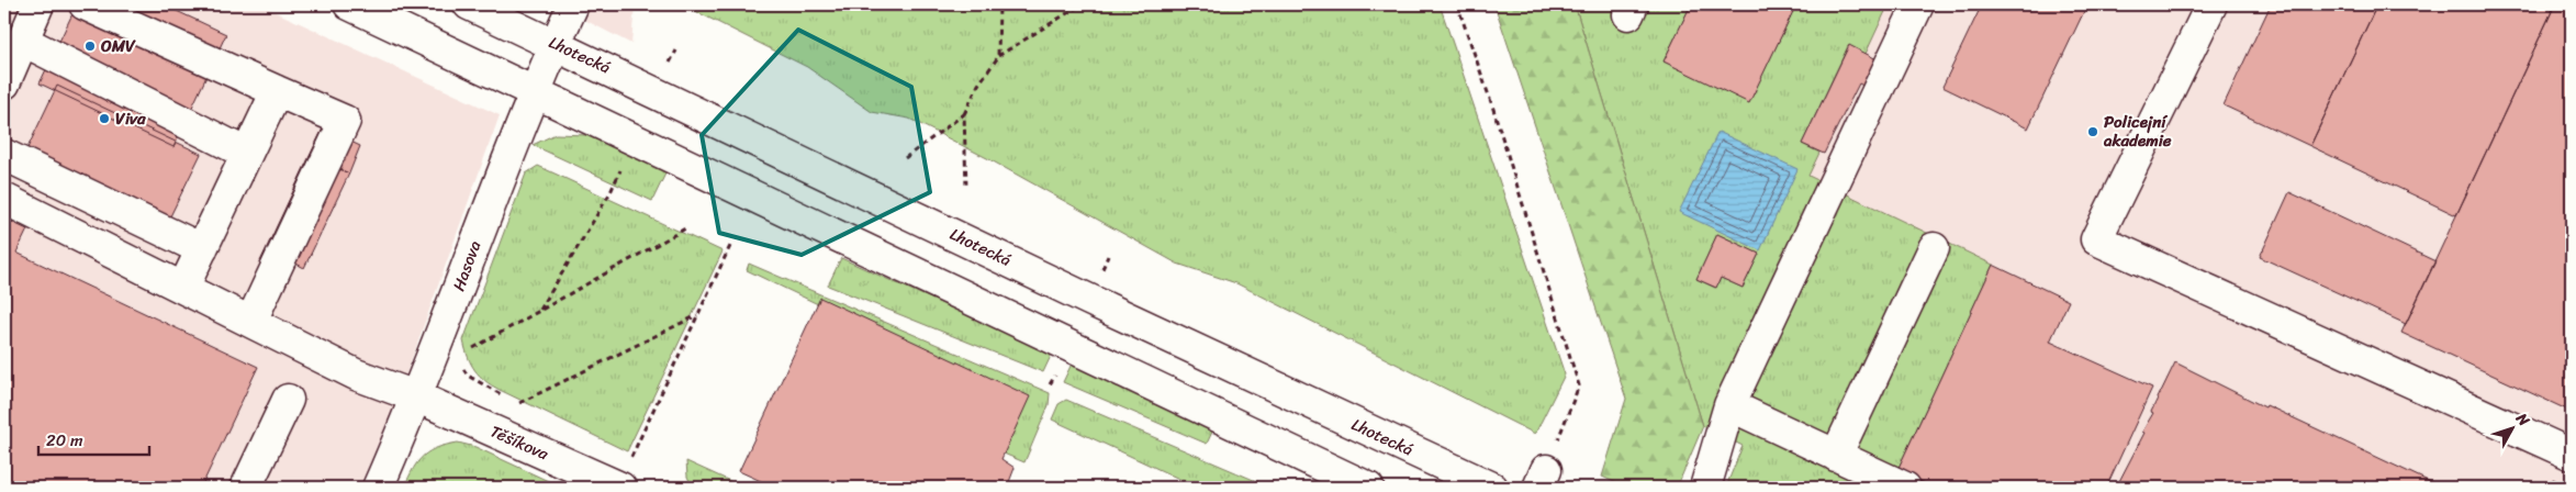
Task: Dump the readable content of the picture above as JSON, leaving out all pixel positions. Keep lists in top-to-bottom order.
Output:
{
  "streets": {
    "street": ["Lhotecká", "Hasova", "Těšíkova"]
  },
  "crossings": [
    ["Lhotecká", "Hasova"],
    ["Hasova", "Těšíkova"]
  ],
  "places": ["OMV", "Viva", "Policejní akademie"],
  "scale_bar": "20 m",
  "north": "top right"
}
